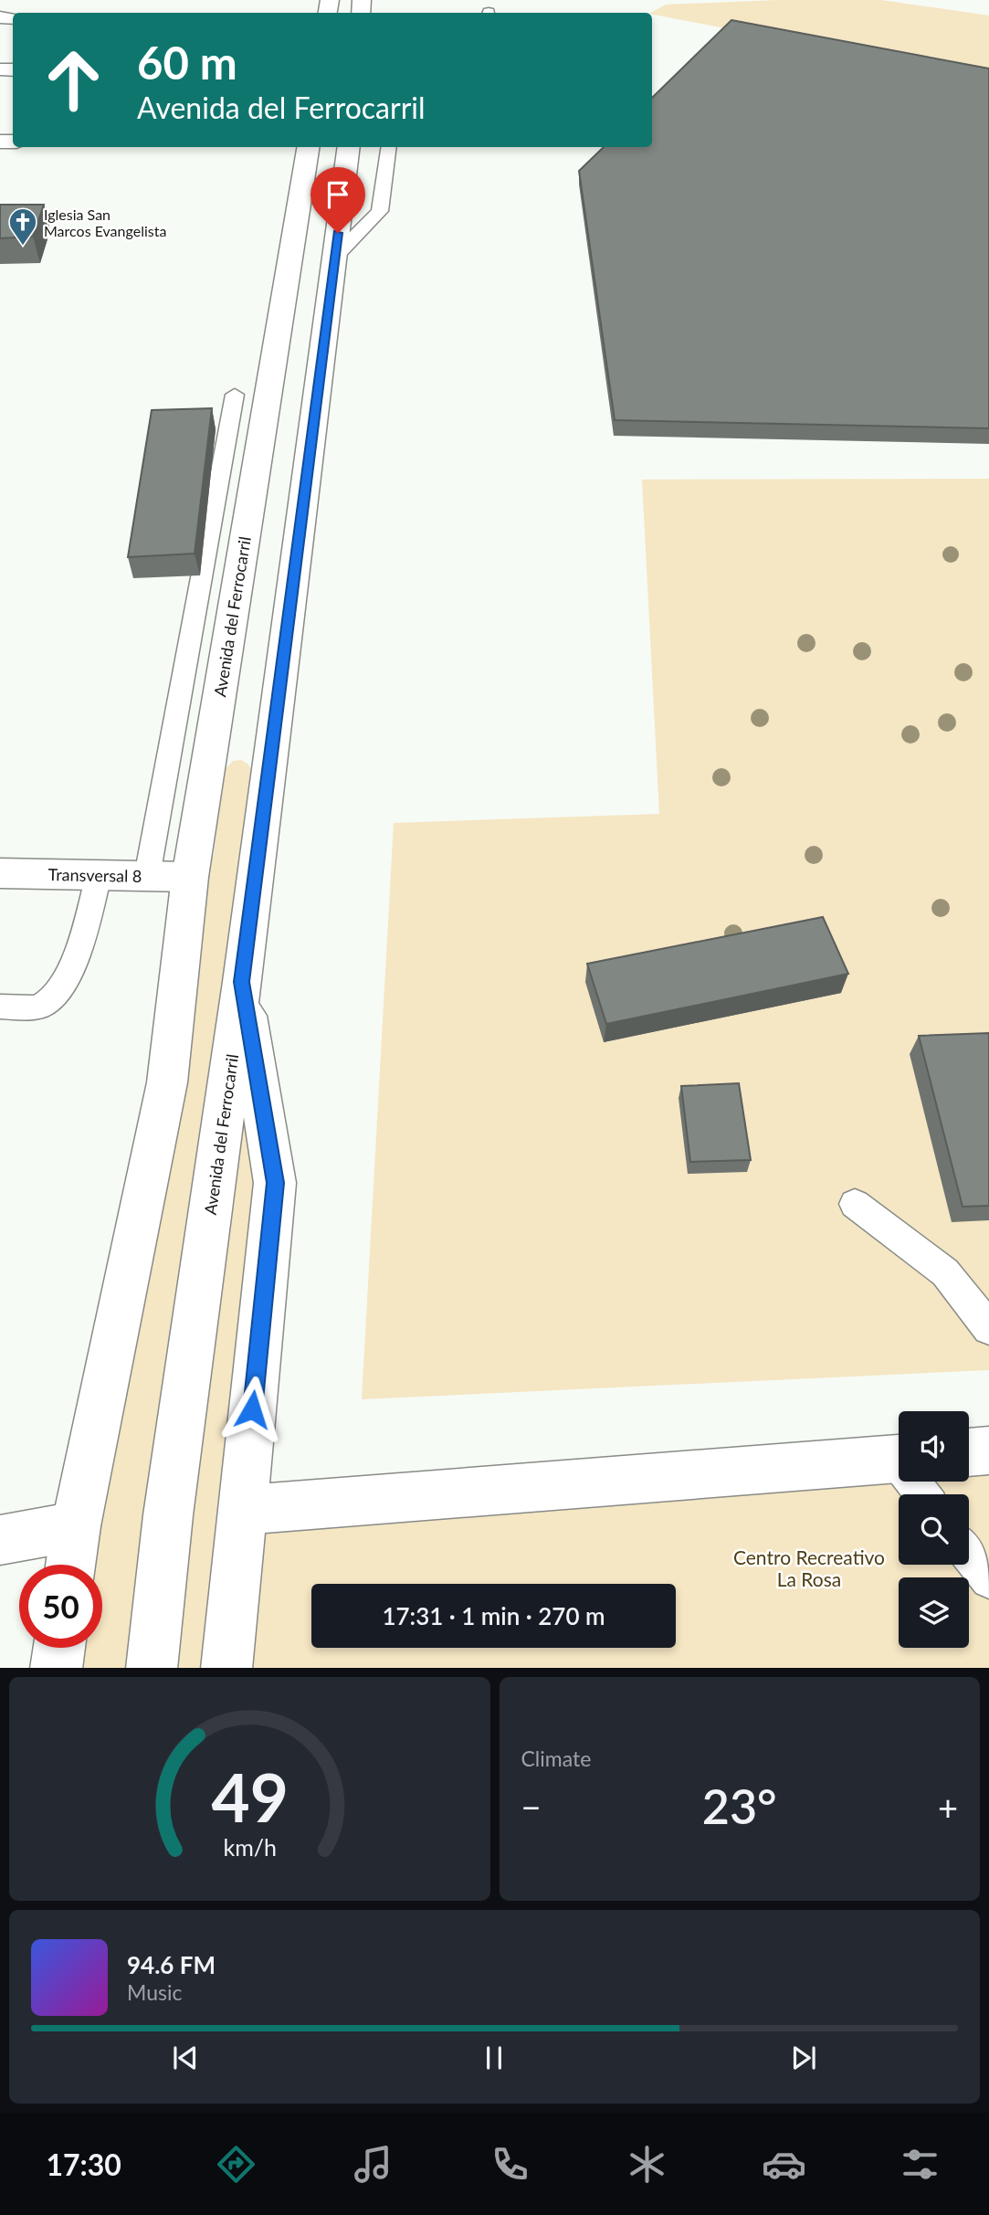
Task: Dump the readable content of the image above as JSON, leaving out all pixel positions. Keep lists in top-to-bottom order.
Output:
{
  "streets": {
    "main road": ["Avenida del Ferrocarril", "Transversal 8"]
  },
  "crossings": [
    ["Avenida del Ferrocarril", "Transversal 8"]
  ],
  "parks": ["Centro Recreativo La Rosa"],
  "places": {
    "church": ["Iglesia San Marcos Evangelista"]
  },
  "page": {
    "turn": ["60 m", "Avenida del Ferrocarril"],
    "limit": "50",
    "trip": "17:31 · 1 min · 270 m",
    "tile": "Climate",
    "heat": ["−", "23°", "+"],
    "song": ["94.6 FM", "Music"],
    "tabs": "17:30",
    "gauge": ["49", "km/h"]
  }
}
